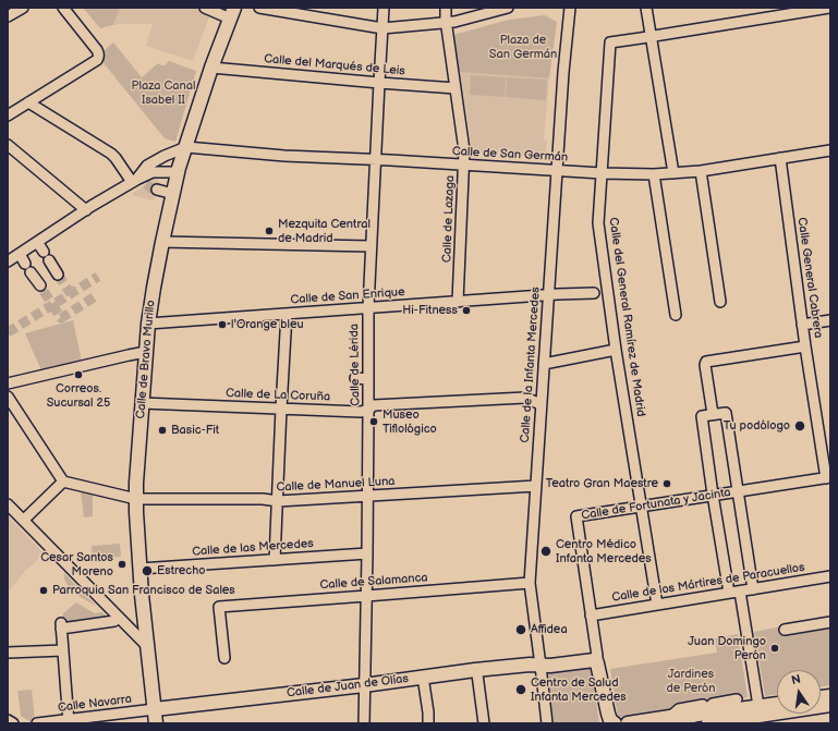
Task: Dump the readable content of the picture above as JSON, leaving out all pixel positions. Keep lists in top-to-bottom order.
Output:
{
  "streets": {
    "main road": ["Calle de Bravo Murillo", "Calle de Fortunata y Jacinta", "Calle de Juan de Olías"],
    "street": [
      "Calle del Marqués de Leis",
      "Calle de San Germán",
      "Calle de Lazaga",
      "Calle General Cabrera",
      "Calle de San Enrique",
      "Calle del General Ramírez de Madrid",
      "Calle de Lérida",
      "Calle de la Infanta Mercedes",
      "Calle de La Coruña",
      "Calle de Manuel Luna",
      "Calle de las Mercedes",
      "Calle de Salamanca",
      "Calle de los Mártires de Paracuellos",
      "Calle Navarra"
    ]
  },
  "crossings": [
    ["Calle del Marqués de Leis", "Calle de Lazaga"],
    ["Calle del Marqués de Leis", "Calle de Bravo Murillo"],
    ["Calle del Marqués de Leis", "Calle de Lérida"],
    ["Calle de San Germán", "Calle de Lazaga"],
    ["Calle de San Germán", "Calle General Cabrera"],
    ["Calle de San Germán", "Calle del General Ramírez de Madrid"],
    ["Calle de San Germán", "Calle de Bravo Murillo"],
    ["Calle de San Germán", "Calle de Lérida"],
    ["Calle de San Germán", "Calle de la Infanta Mercedes"],
    ["Calle de Lazaga", "Calle de San Enrique"],
    ["Calle General Cabrera", "Calle de Fortunata y Jacinta"],
    ["Calle de San Enrique", "Calle de Bravo Murillo"],
    ["Calle de San Enrique", "Calle de Lérida"],
    ["Calle de San Enrique", "Calle de la Infanta Mercedes"],
    ["Calle del General Ramírez de Madrid", "Calle de Fortunata y Jacinta"],
    ["Calle del General Ramírez de Madrid", "Calle de los Mártires de Paracuellos"],
    ["Calle de Bravo Murillo", "Calle de La Coruña"],
    ["Calle de Bravo Murillo", "Calle de Manuel Luna"],
    ["Calle de Bravo Murillo", "Calle de las Mercedes"],
    ["Calle de Bravo Murillo", "Calle de Juan de Olías"],
    ["Calle de Bravo Murillo", "Calle Navarra"],
    ["Calle de Lérida", "Calle de La Coruña"],
    ["Calle de Lérida", "Calle de Manuel Luna"],
    ["Calle de Lérida", "Calle de las Mercedes"],
    ["Calle de Lérida", "Calle de Salamanca"],
    ["Calle de Lérida", "Calle de Juan de Olías"],
    ["Calle de la Infanta Mercedes", "Calle de La Coruña"],
    ["Calle de la Infanta Mercedes", "Calle de Manuel Luna"],
    ["Calle de la Infanta Mercedes", "Calle de Salamanca"],
    ["Calle de la Infanta Mercedes", "Calle de Juan de Olías"],
    ["Calle de Fortunata y Jacinta", "Calle de los Mártires de Paracuellos"],
    ["Calle de Fortunata y Jacinta", "Calle de Juan de Olías"],
    ["Calle de Juan de Olías", "Calle Navarra"]
  ],
  "parks": ["Plaza de San Germán", "Plaza Canal Isabel II", "Jardines de Perón"],
  "places": [
    "Mezquita Central de Madrid",
    "Hi-Fitness",
    "l'Orange bleu",
    "Correos. Sucursal 25",
    "Museo Tiflológico",
    "Tu podólogo",
    "Basic-Fit",
    "Teatro Gran Maestre",
    "Centro Médico Infanta Mercedes",
    "Cesar Santos Moreno",
    "Estrecho",
    "Parroquia San Francisco de Sales",
    "Affidea",
    "Juan Domingo Perón",
    "Centro de Salud Infanta Mercedes"
  ],
  "north": "top"
}
